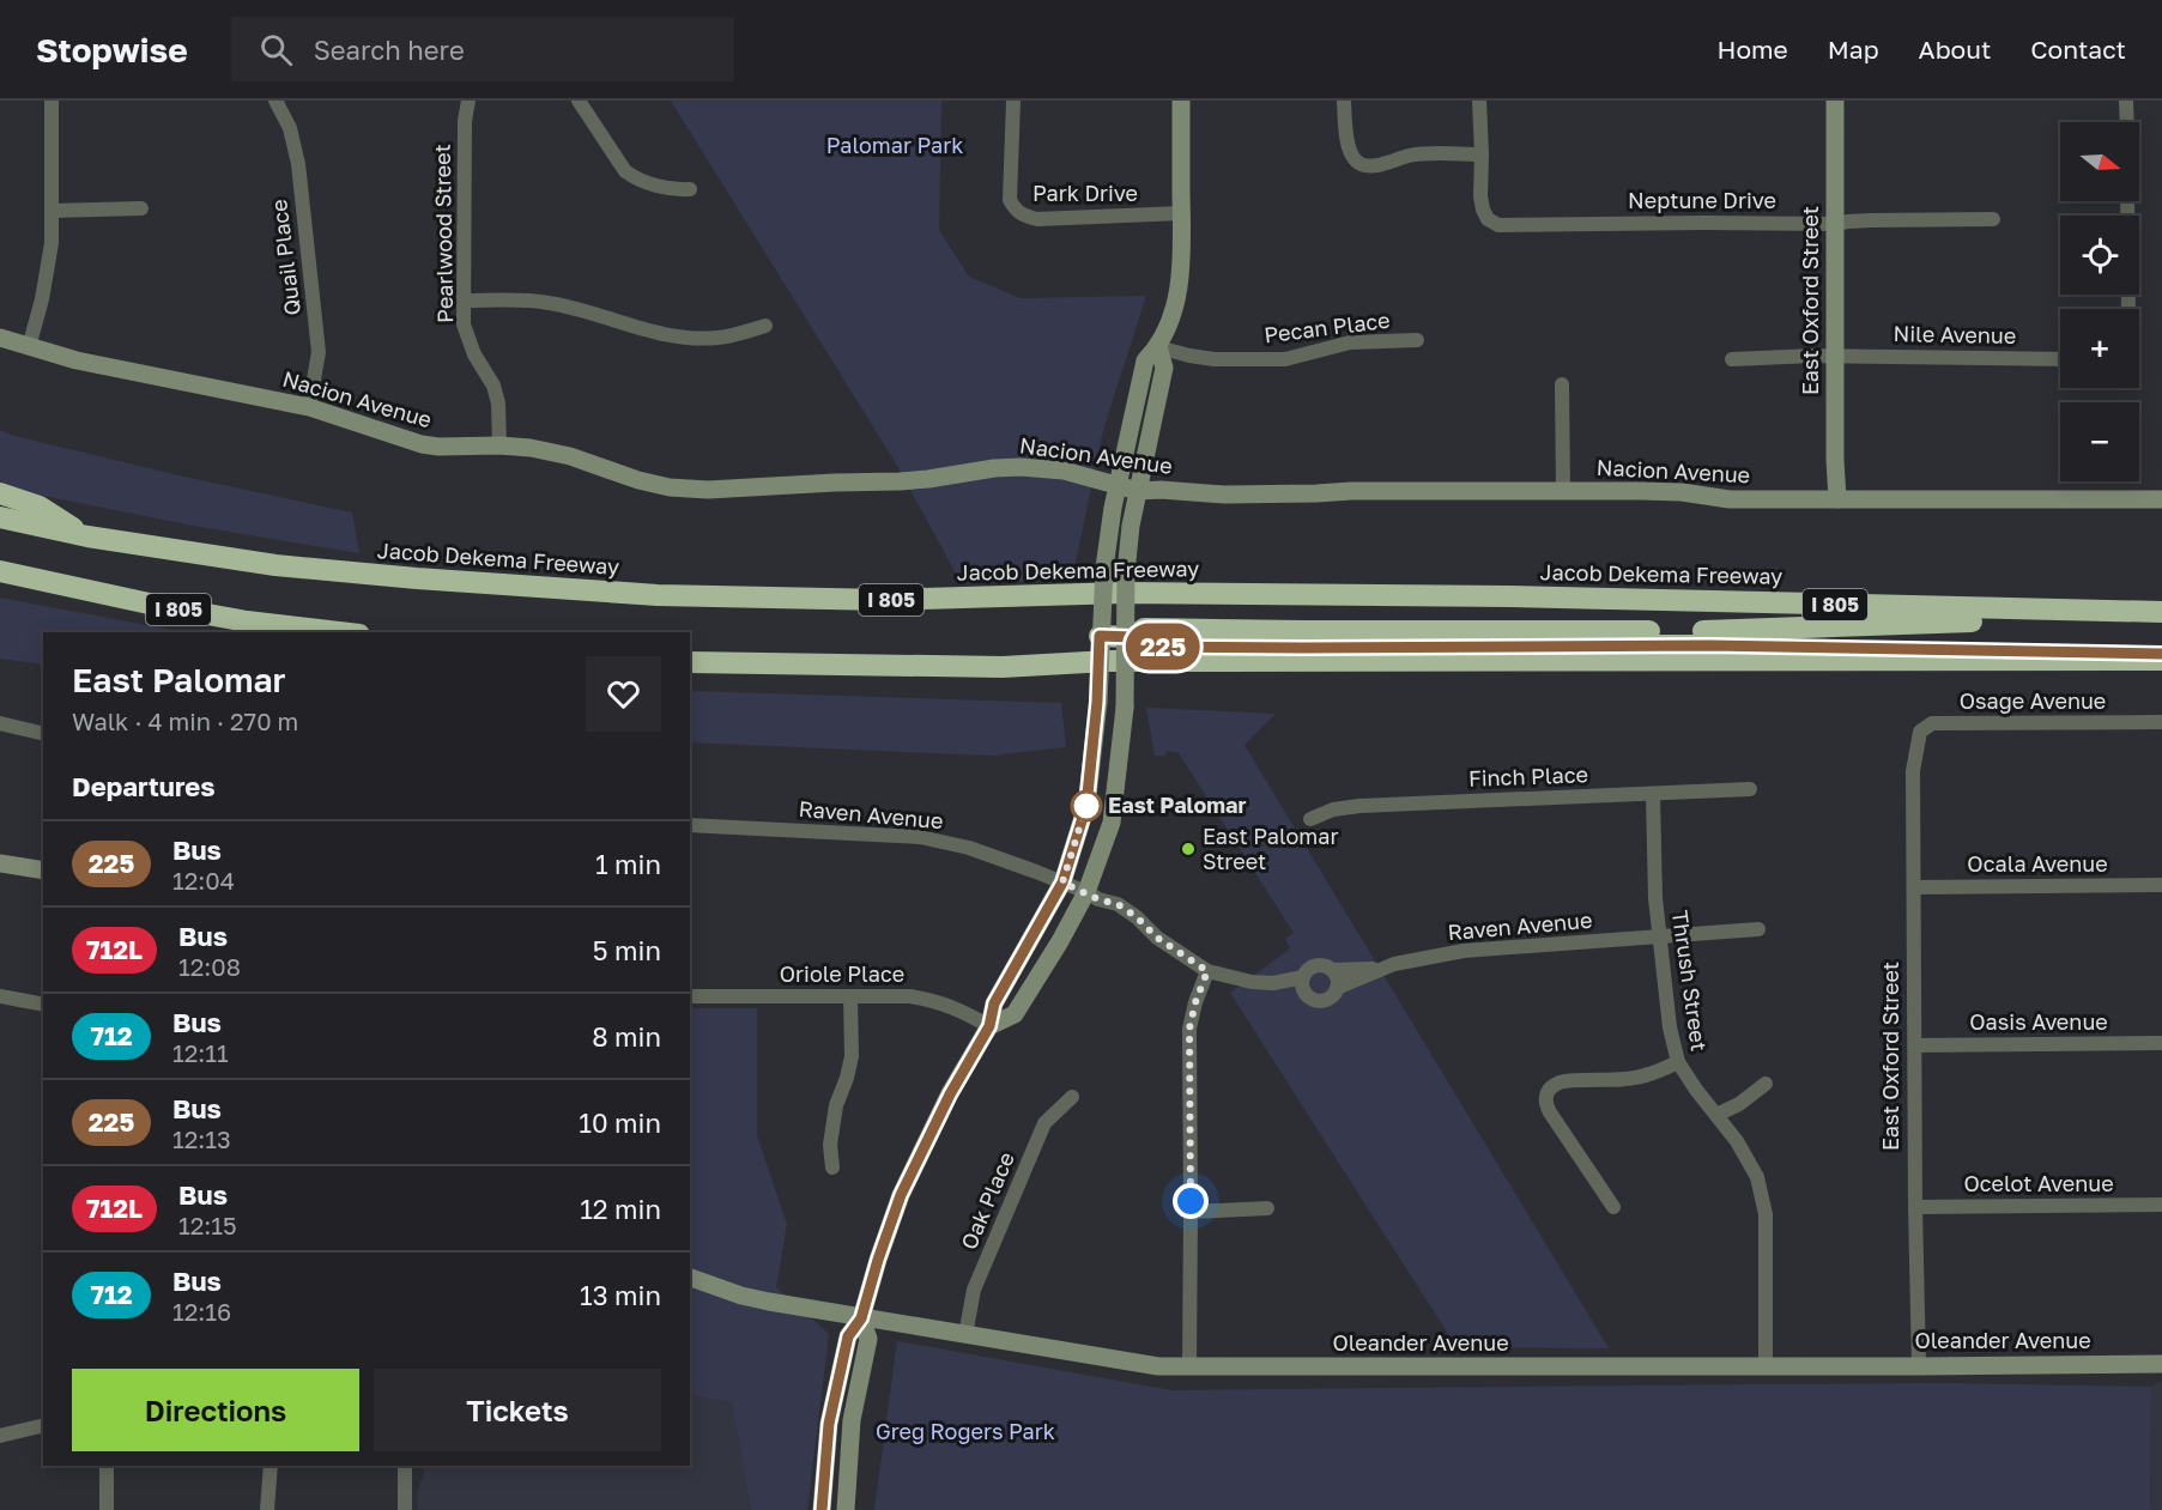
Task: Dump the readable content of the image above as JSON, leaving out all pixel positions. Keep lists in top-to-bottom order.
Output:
{
  "streets": {
    "highway": ["Jacob Dekema Freeway", "I 805"],
    "street": [
      "Park Drive",
      "Neptune Drive",
      "Pearlwood Street",
      "Quail Place",
      "East Oxford Street",
      "Pecan Place",
      "Nile Avenue",
      "Nacion Avenue",
      "Osage Avenue",
      "Finch Place",
      "Raven Avenue",
      "Ocala Avenue",
      "Oriole Place",
      "Thrush Street",
      "Oasis Avenue",
      "Ocelot Avenue",
      "Oak Place",
      "Oleander Avenue"
    ]
  },
  "crossings": [
    ["Neptune Drive", "East Oxford Street"],
    ["Pearlwood Street", "Nacion Avenue"],
    ["Quail Place", "Nacion Avenue"],
    ["East Oxford Street", "Nile Avenue"],
    ["East Oxford Street", "Nacion Avenue"],
    ["East Oxford Street", "Osage Avenue"],
    ["East Oxford Street", "Ocala Avenue"],
    ["East Oxford Street", "Oasis Avenue"],
    ["East Oxford Street", "Ocelot Avenue"],
    ["East Oxford Street", "Oleander Avenue"],
    ["Finch Place", "Thrush Street"],
    ["Raven Avenue", "Thrush Street"],
    ["Thrush Street", "Oleander Avenue"],
    ["Oak Place", "Oleander Avenue"]
  ],
  "parks": ["Palomar Park", "Greg Rogers Park"],
  "places": ["East Palomar", "East Palomar Street"],
  "lines": ["bus line 225"],
  "north": "right",
  "page": {
    "header": "Stopwise",
    "search": "Search here",
    "nav": [
      "Home",
      "Map",
      "About",
      "Contact"
    ],
    "on_map": "225",
    "map_buttons": ["+", "−"],
    "heading": [
      ["East Palomar", "Walk · 4 min · 270 m"],
      "Departures"
    ],
    "list": [
      {
        "mark": "225",
        "name": "Bus",
        "note": "12:04",
        "value": "1 min"
      },
      {
        "mark": "712L",
        "name": "Bus",
        "note": "12:08",
        "value": "5 min"
      },
      {
        "mark": "712",
        "name": "Bus",
        "note": "12:11",
        "value": "8 min"
      },
      {
        "mark": "225",
        "name": "Bus",
        "note": "12:13",
        "value": "10 min"
      },
      {
        "mark": "712L",
        "name": "Bus",
        "note": "12:15",
        "value": "12 min"
      },
      {
        "mark": "712",
        "name": "Bus",
        "note": "12:16",
        "value": "13 min"
      }
    ],
    "buttons": ["Directions", "Tickets"]
  }
}
